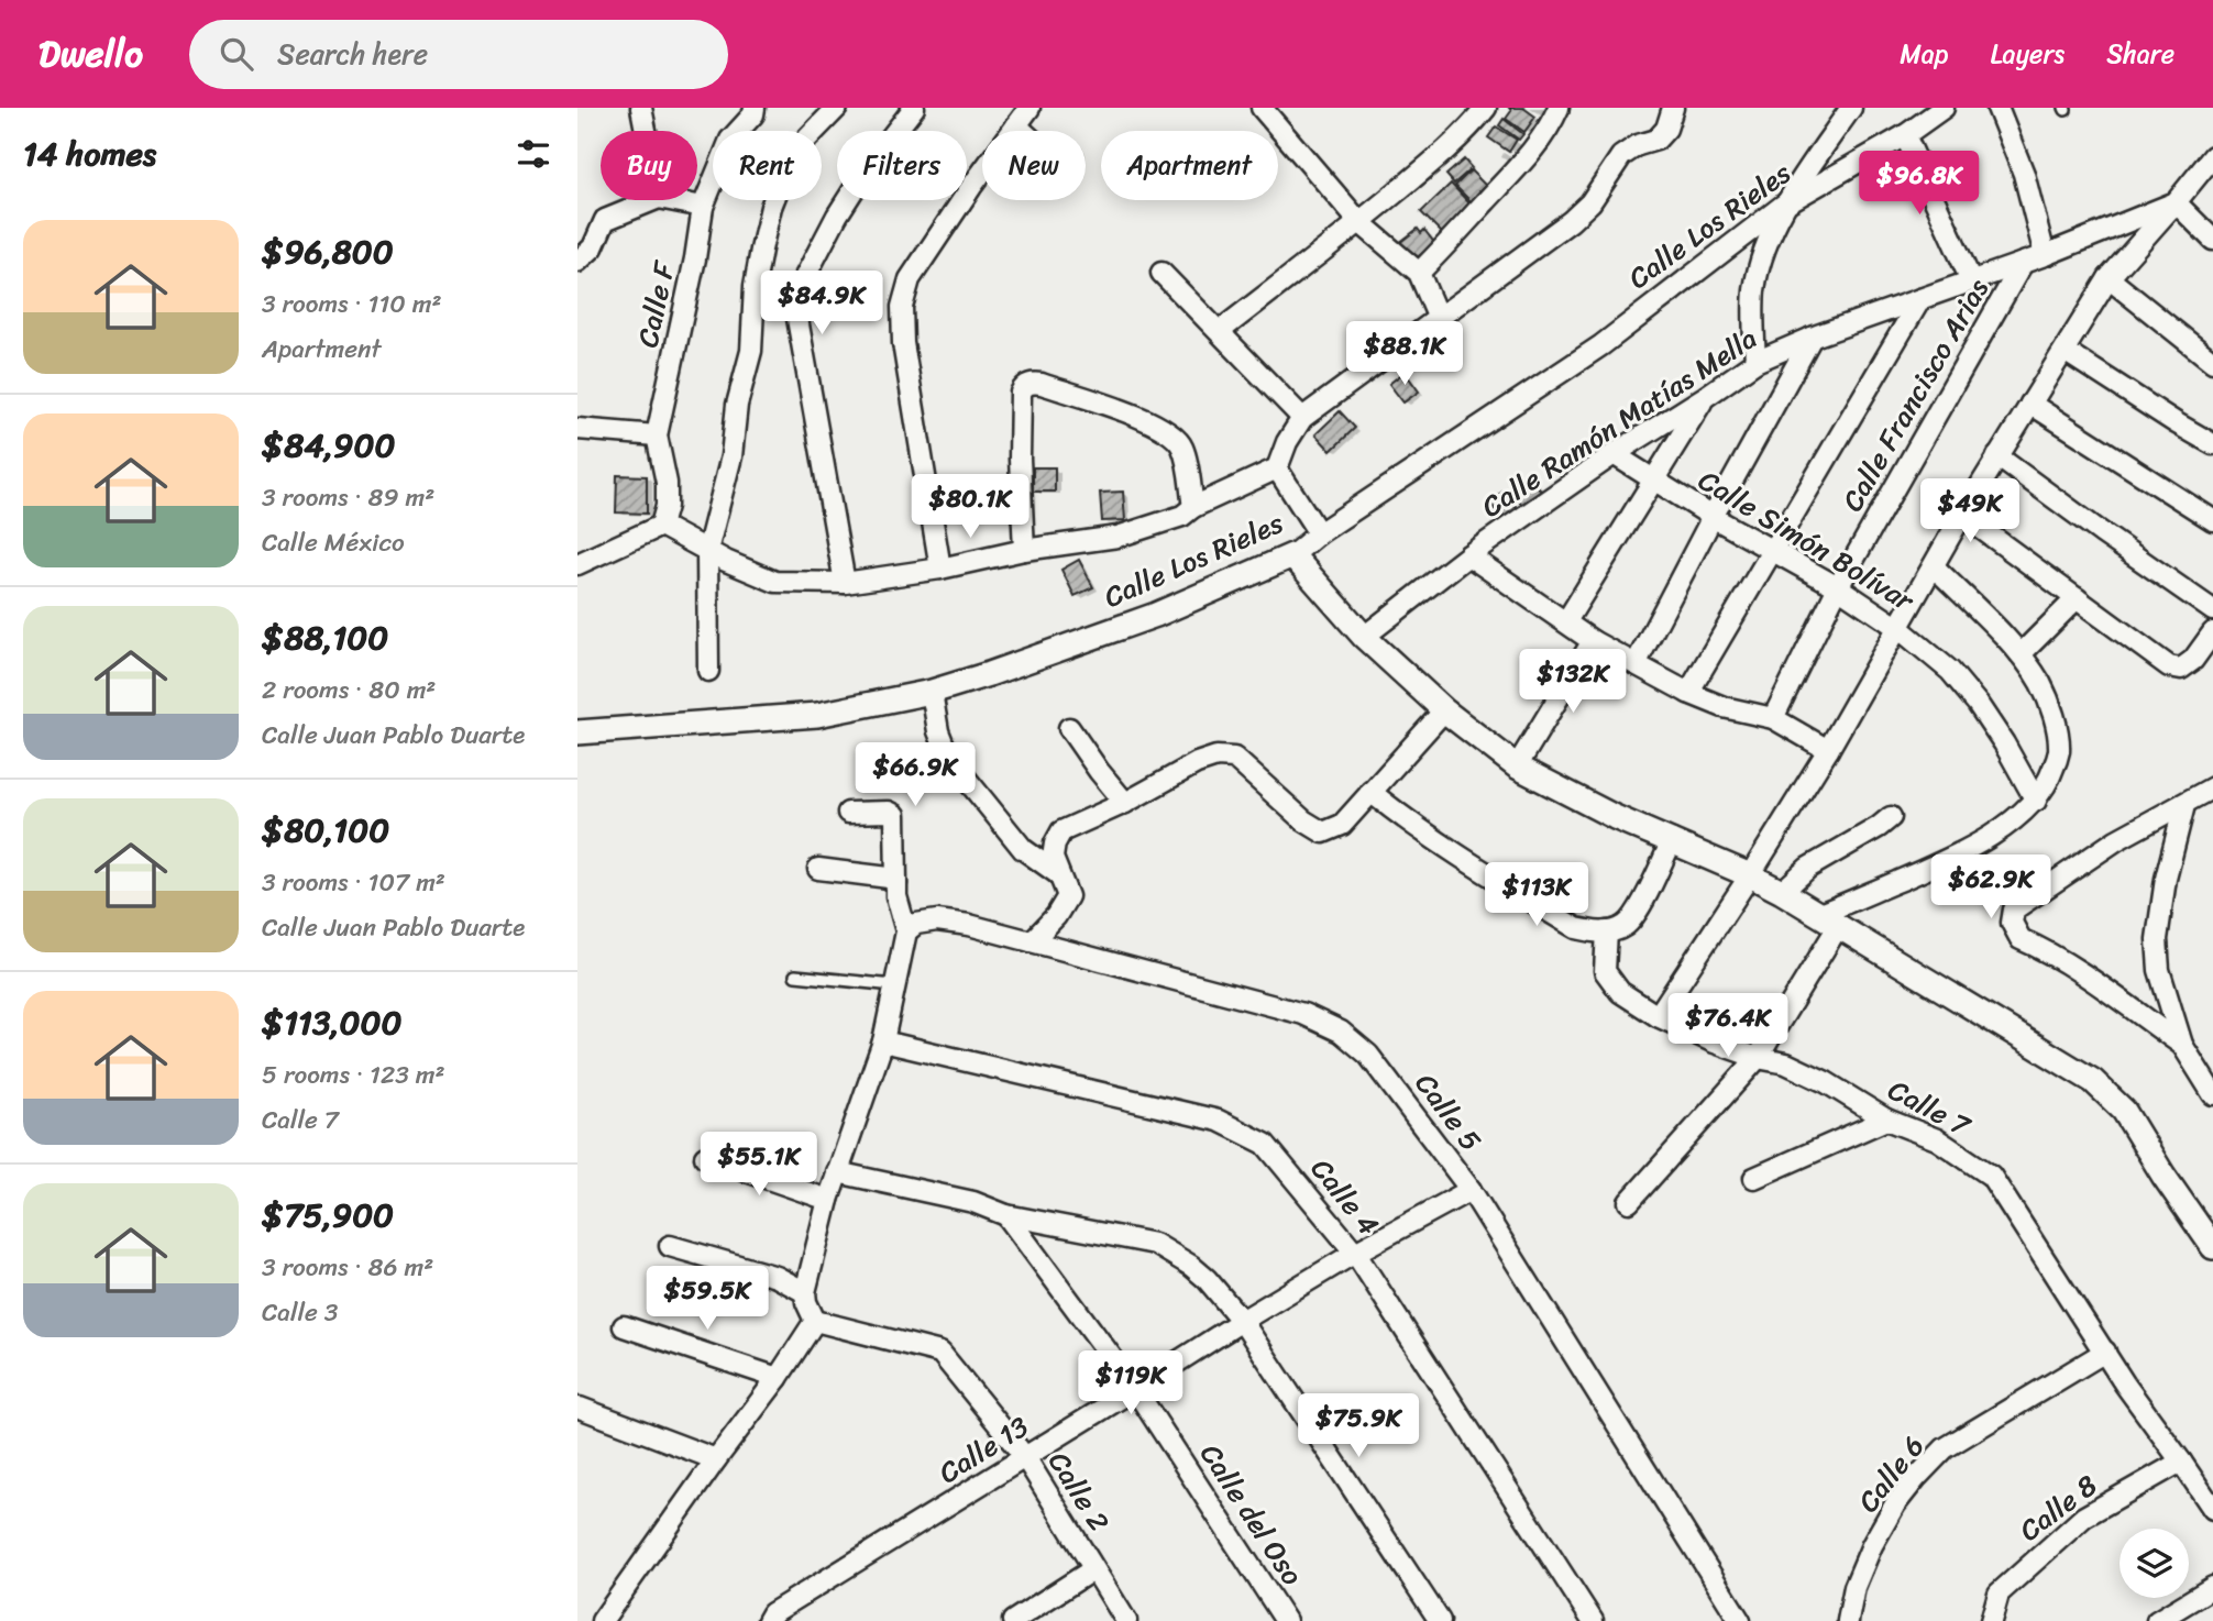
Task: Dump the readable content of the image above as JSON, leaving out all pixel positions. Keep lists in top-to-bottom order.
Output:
{
  "streets": {
    "street": [
      "Calle Los Rieles",
      "Calle F",
      "Calle Francisco Arias",
      "Calle Ramón Matías Mella",
      "Calle Simón Bolívar",
      "Calle 7",
      "Calle 5",
      "Calle 4",
      "Calle 13",
      "Calle 6",
      "Calle 2",
      "Calle 8",
      "Calle del Oso"
    ]
  },
  "crossings": [
    ["Calle Francisco Arias", "Calle Ramón Matías Mella"],
    ["Calle Francisco Arias", "Calle Simón Bolívar"],
    ["Calle Ramón Matías Mella", "Calle Simón Bolívar"],
    ["Calle 7", "Calle 6"],
    ["Calle 7", "Calle 8"],
    ["Calle 5", "Calle 13"],
    ["Calle 4", "Calle 13"],
    ["Calle 13", "Calle 2"],
    ["Calle 13", "Calle del Oso"]
  ],
  "page": {
    "header": "Dwello",
    "search": "Search here",
    "nav": ["Map", "Layers", "Share"],
    "heading": "14 homes",
    "chip": [
      "Buy",
      "Rent",
      "Filters",
      "New",
      "Apartment"
    ],
    "price": [
      "$96.8K",
      "$84.9K",
      "$88.1K",
      "$80.1K",
      "$49K",
      "$132K",
      "$66.9K",
      "$62.9K",
      "$113K",
      "$76.4K",
      "$55.1K",
      "$59.5K",
      "$119K",
      "$75.9K"
    ],
    "list": [
      {
        "name": "$96,800",
        "note": "3 rooms · 110 m² · Apartment"
      },
      {
        "name": "$84,900",
        "note": "3 rooms · 89 m² · Calle México"
      },
      {
        "name": "$88,100",
        "note": "2 rooms · 80 m² · Calle Juan Pablo Duarte"
      },
      {
        "name": "$80,100",
        "note": "3 rooms · 107 m² · Calle Juan Pablo Duarte"
      },
      {
        "name": "$113,000",
        "note": "5 rooms · 123 m² · Calle 7"
      },
      {
        "name": "$75,900",
        "note": "3 rooms · 86 m² · Calle 3"
      }
    ]
  }
}
